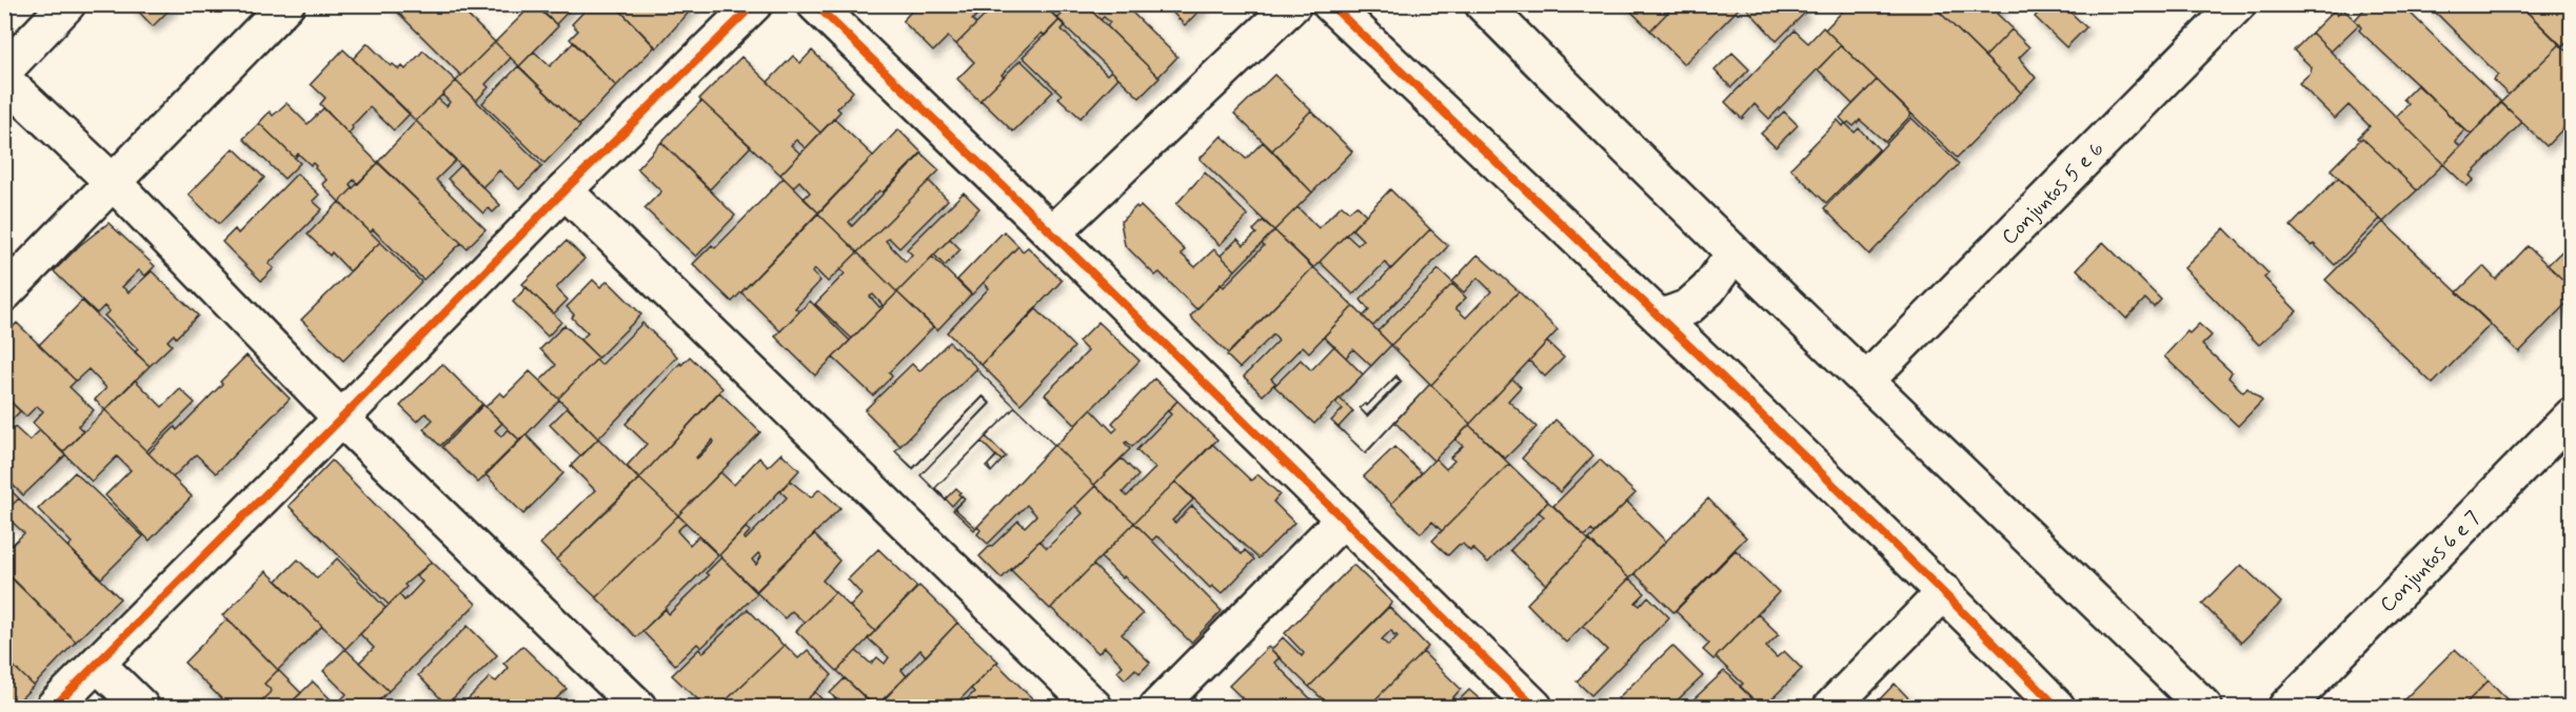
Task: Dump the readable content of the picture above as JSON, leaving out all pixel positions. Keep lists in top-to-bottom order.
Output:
{
  "streets": {
    "street": ["Conjuntos 5 e 6", "Conjuntos 6 e 7"]
  }
}
